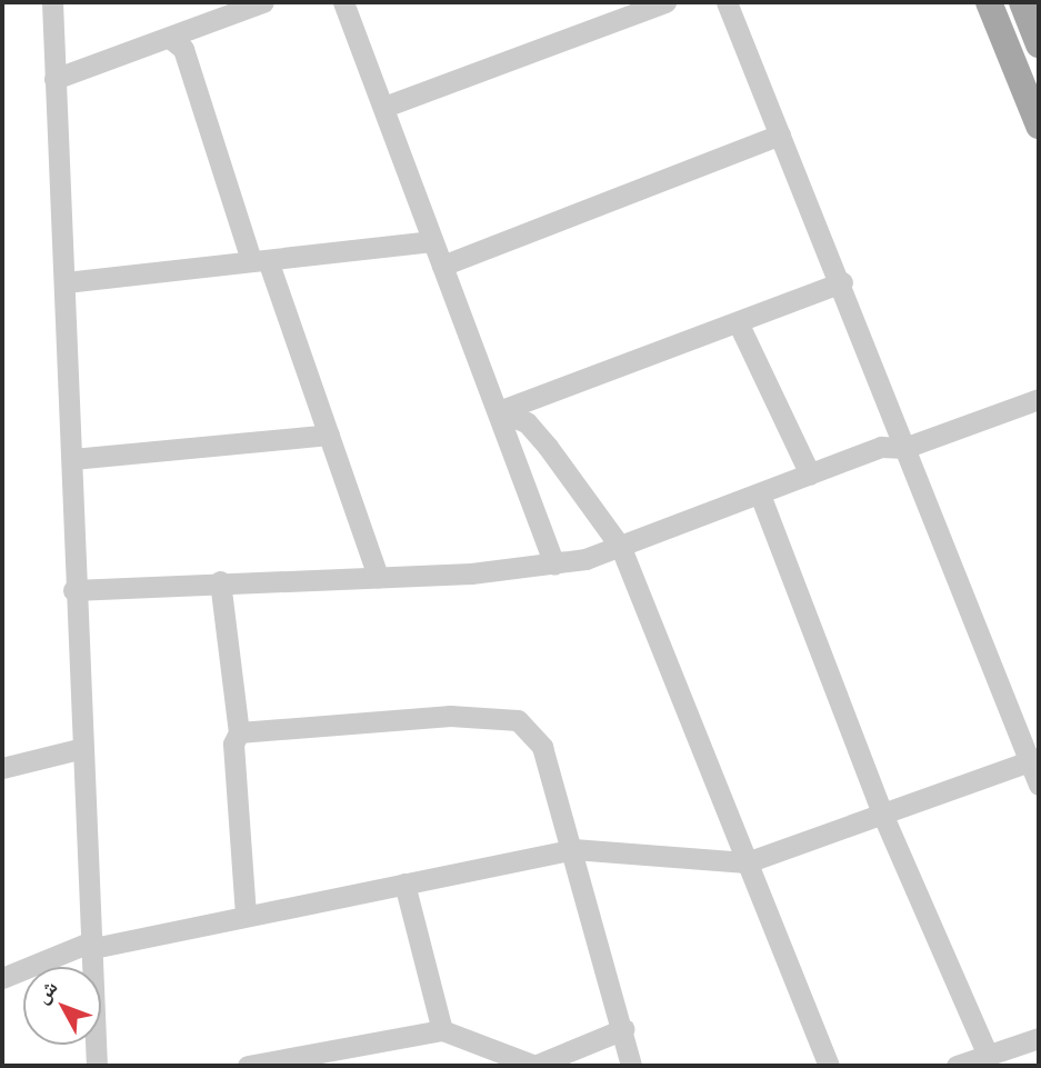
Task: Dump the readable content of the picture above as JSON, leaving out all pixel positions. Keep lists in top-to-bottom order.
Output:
{
  "north": "top left"
}
